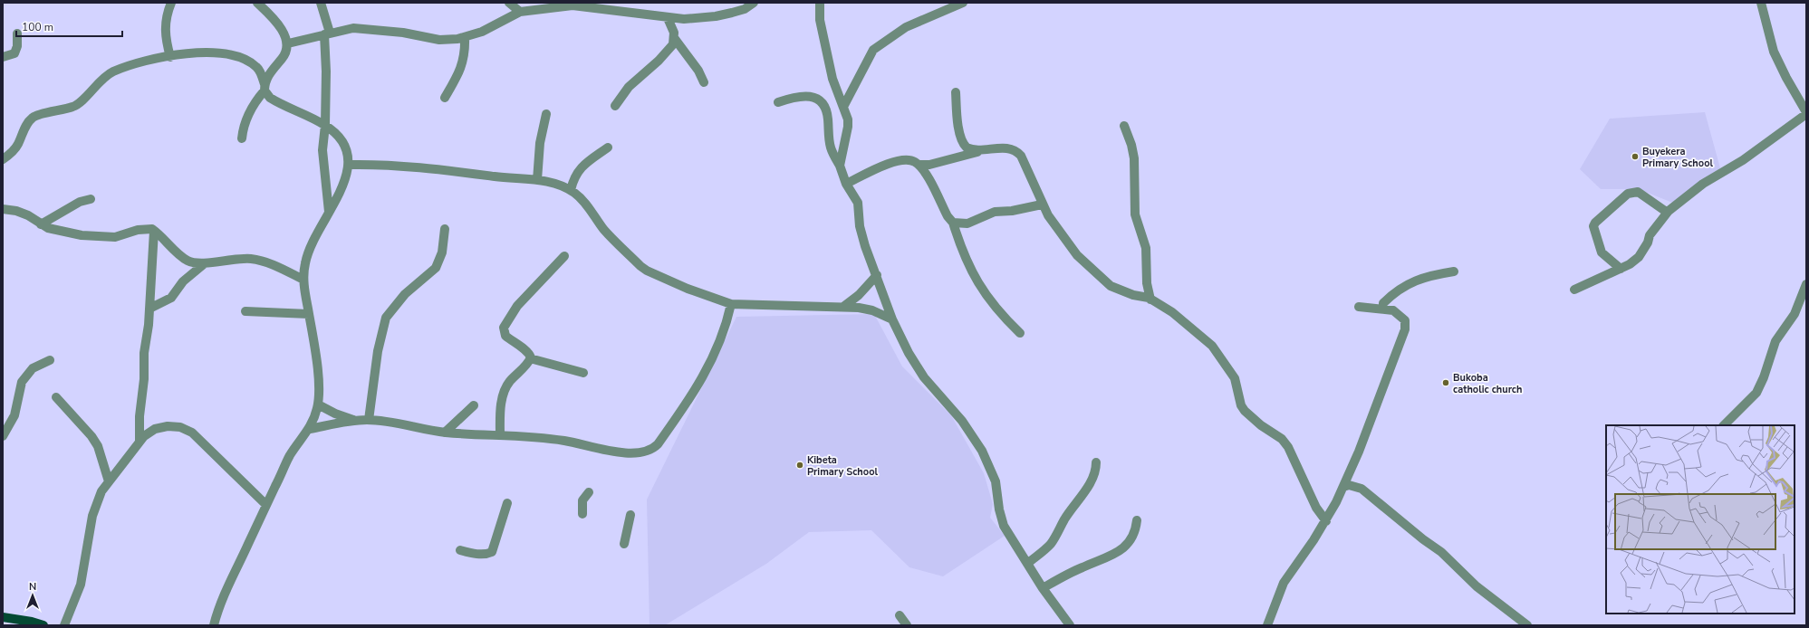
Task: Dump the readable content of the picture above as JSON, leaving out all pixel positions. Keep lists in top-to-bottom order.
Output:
{
  "places": ["Buyekera Primary School", "Bukoba catholic church", "Kibeta Primary School"],
  "scale_bar": "100 m",
  "north": "top"
}
